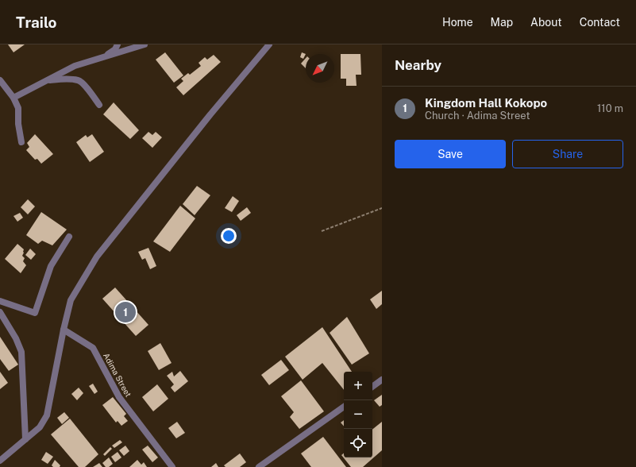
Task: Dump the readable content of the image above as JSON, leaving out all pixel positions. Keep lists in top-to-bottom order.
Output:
{
  "streets": {
    "street": ["Adima Street"]
  },
  "north": "bottom left",
  "page": {
    "header": "Trailo",
    "nav": [
      "Home",
      "Map",
      "About",
      "Contact"
    ],
    "heading": "Nearby",
    "list": [
      {
        "mark": "1",
        "name": "Kingdom Hall Kokopo",
        "note": "Church · Adima Street",
        "value": "110 m"
      }
    ],
    "buttons": ["Save", "Share"],
    "pins": "1",
    "map_buttons": ["+", "−"]
  }
}
